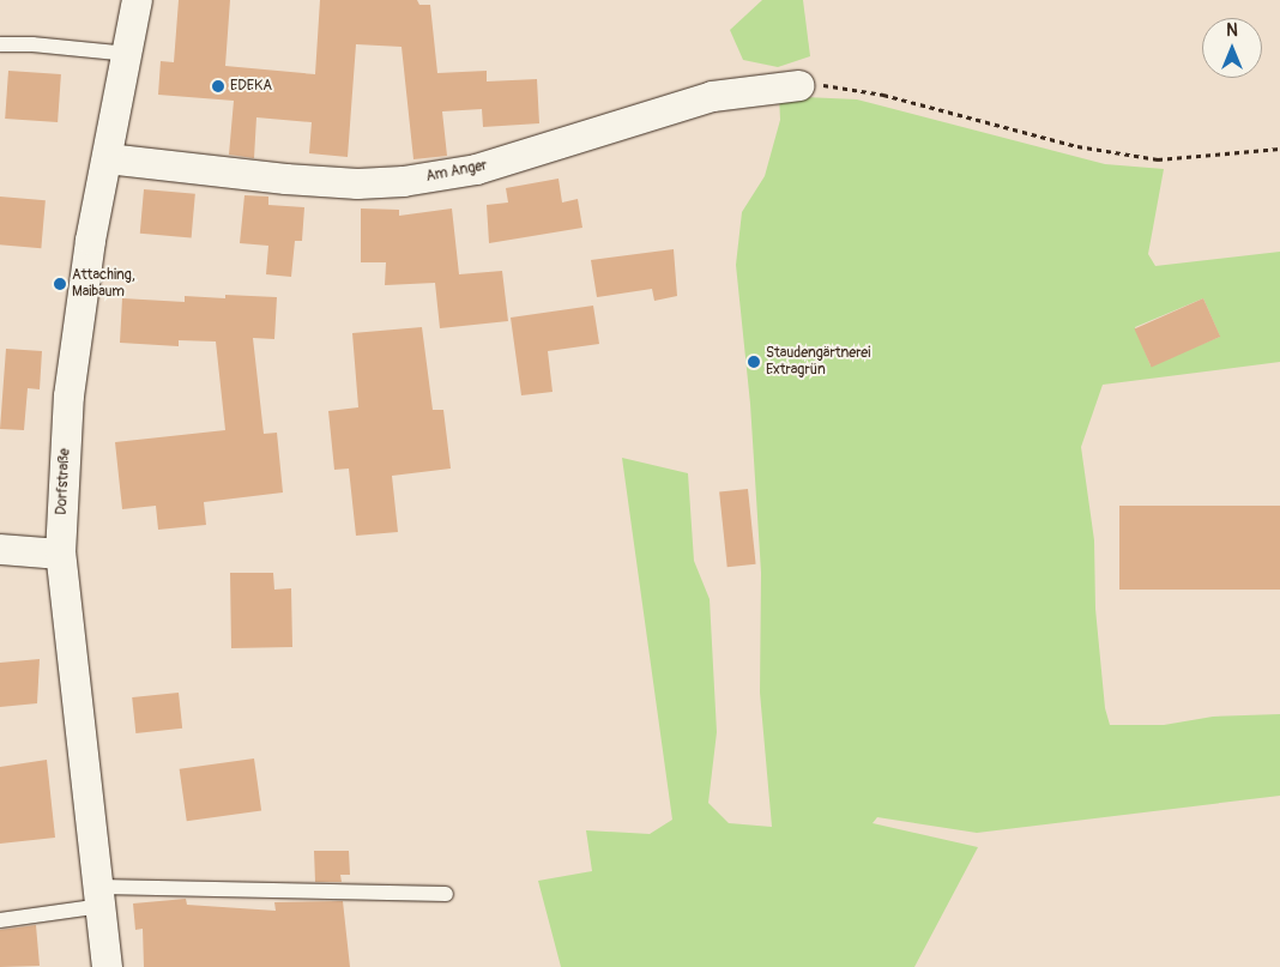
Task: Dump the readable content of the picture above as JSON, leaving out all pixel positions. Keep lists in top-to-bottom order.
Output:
{
  "streets": {
    "street": ["Am Anger", "Dorfstraße"]
  },
  "crossings": [
    ["Am Anger", "Dorfstraße"]
  ],
  "places": ["EDEKA", "Attaching, Maibaum", "Staudengärtnerei Extragrün"],
  "north": "top"
}
